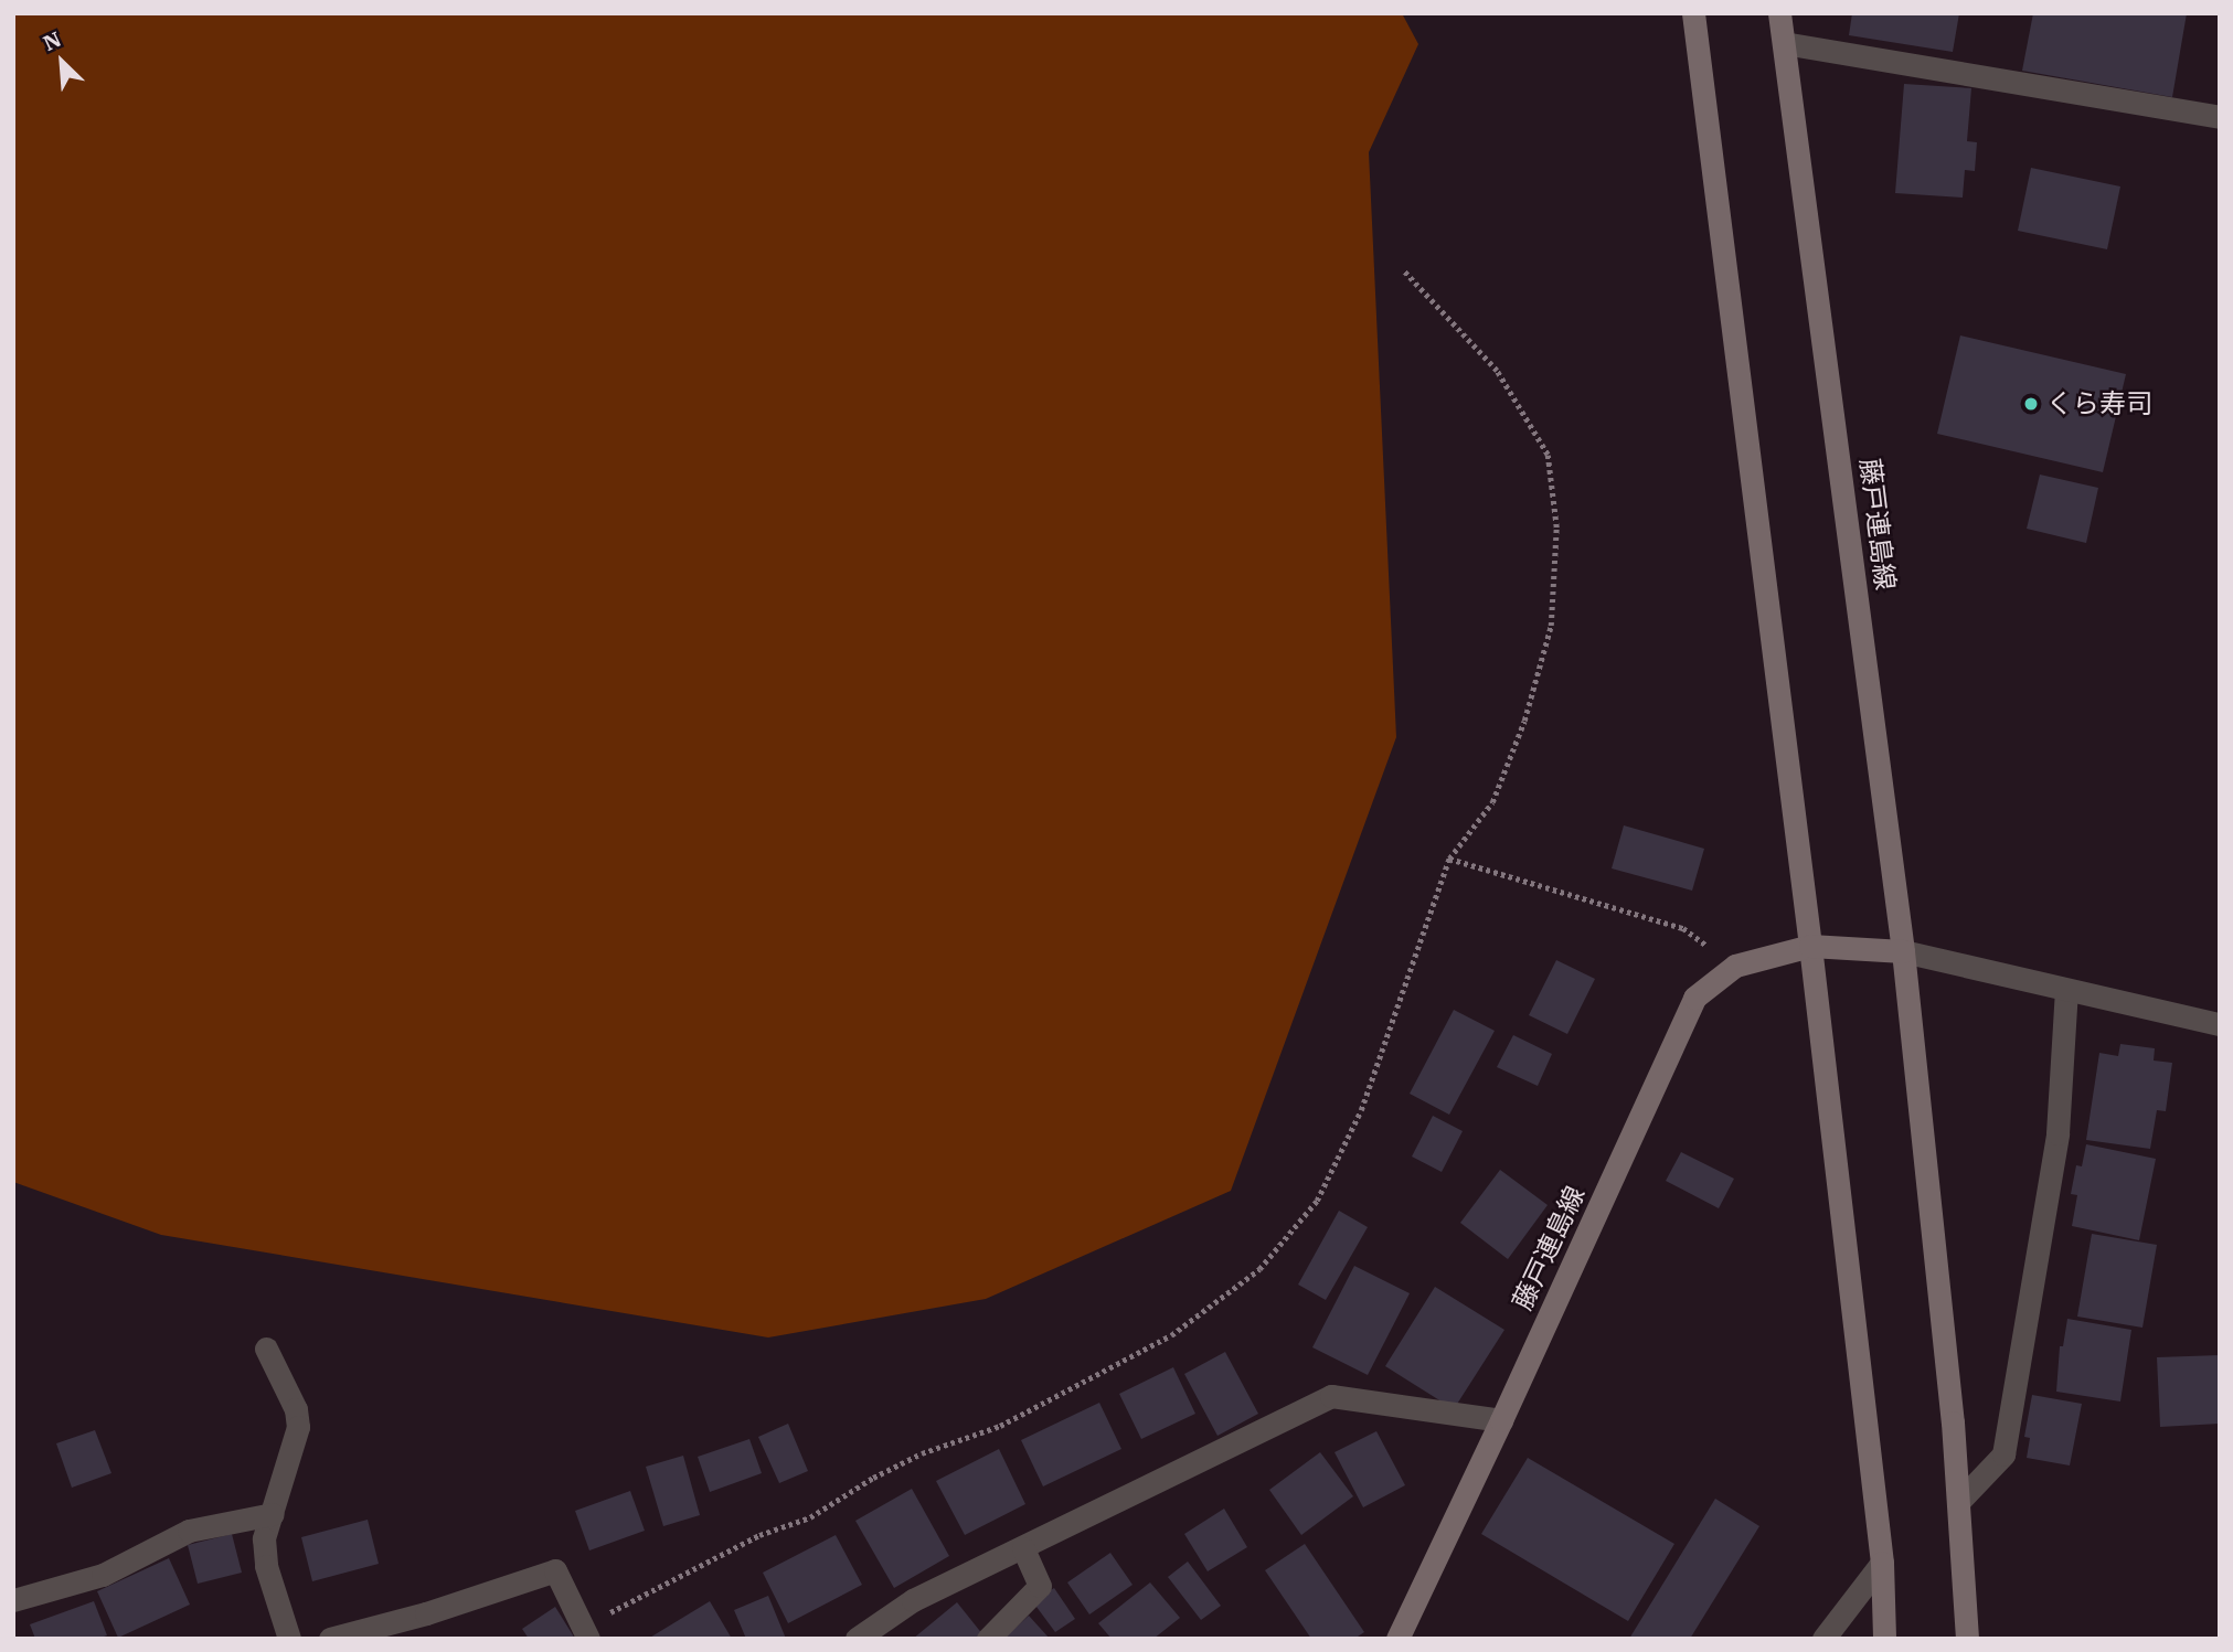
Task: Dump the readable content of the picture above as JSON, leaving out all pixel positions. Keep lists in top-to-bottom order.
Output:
{
  "streets": {
    "main road": ["藤戸連島線"]
  },
  "places": ["くら寿司"],
  "north": "top left"
}
